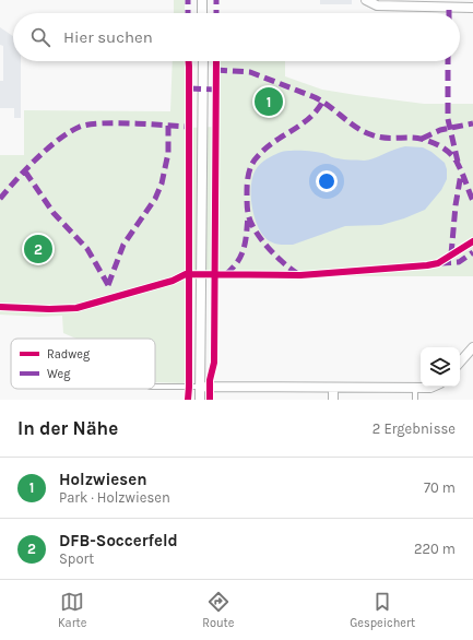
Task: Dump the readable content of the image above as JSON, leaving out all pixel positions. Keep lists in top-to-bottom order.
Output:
{
  "legend": ["Radweg", "Weg"],
  "page": {
    "search": "Hier suchen",
    "pins": ["1", "2"],
    "heading": ["In der Nähe", "2 Ergebnisse"],
    "list": [
      {
        "mark": "1",
        "name": "Holzwiesen",
        "note": "Park · Holzwiesen",
        "value": "70 m"
      },
      {
        "mark": "2",
        "name": "DFB-Soccerfeld",
        "note": "Sport",
        "value": "220 m"
      }
    ],
    "nav": ["Karte", "Route", "Gespeichert"]
  }
}
